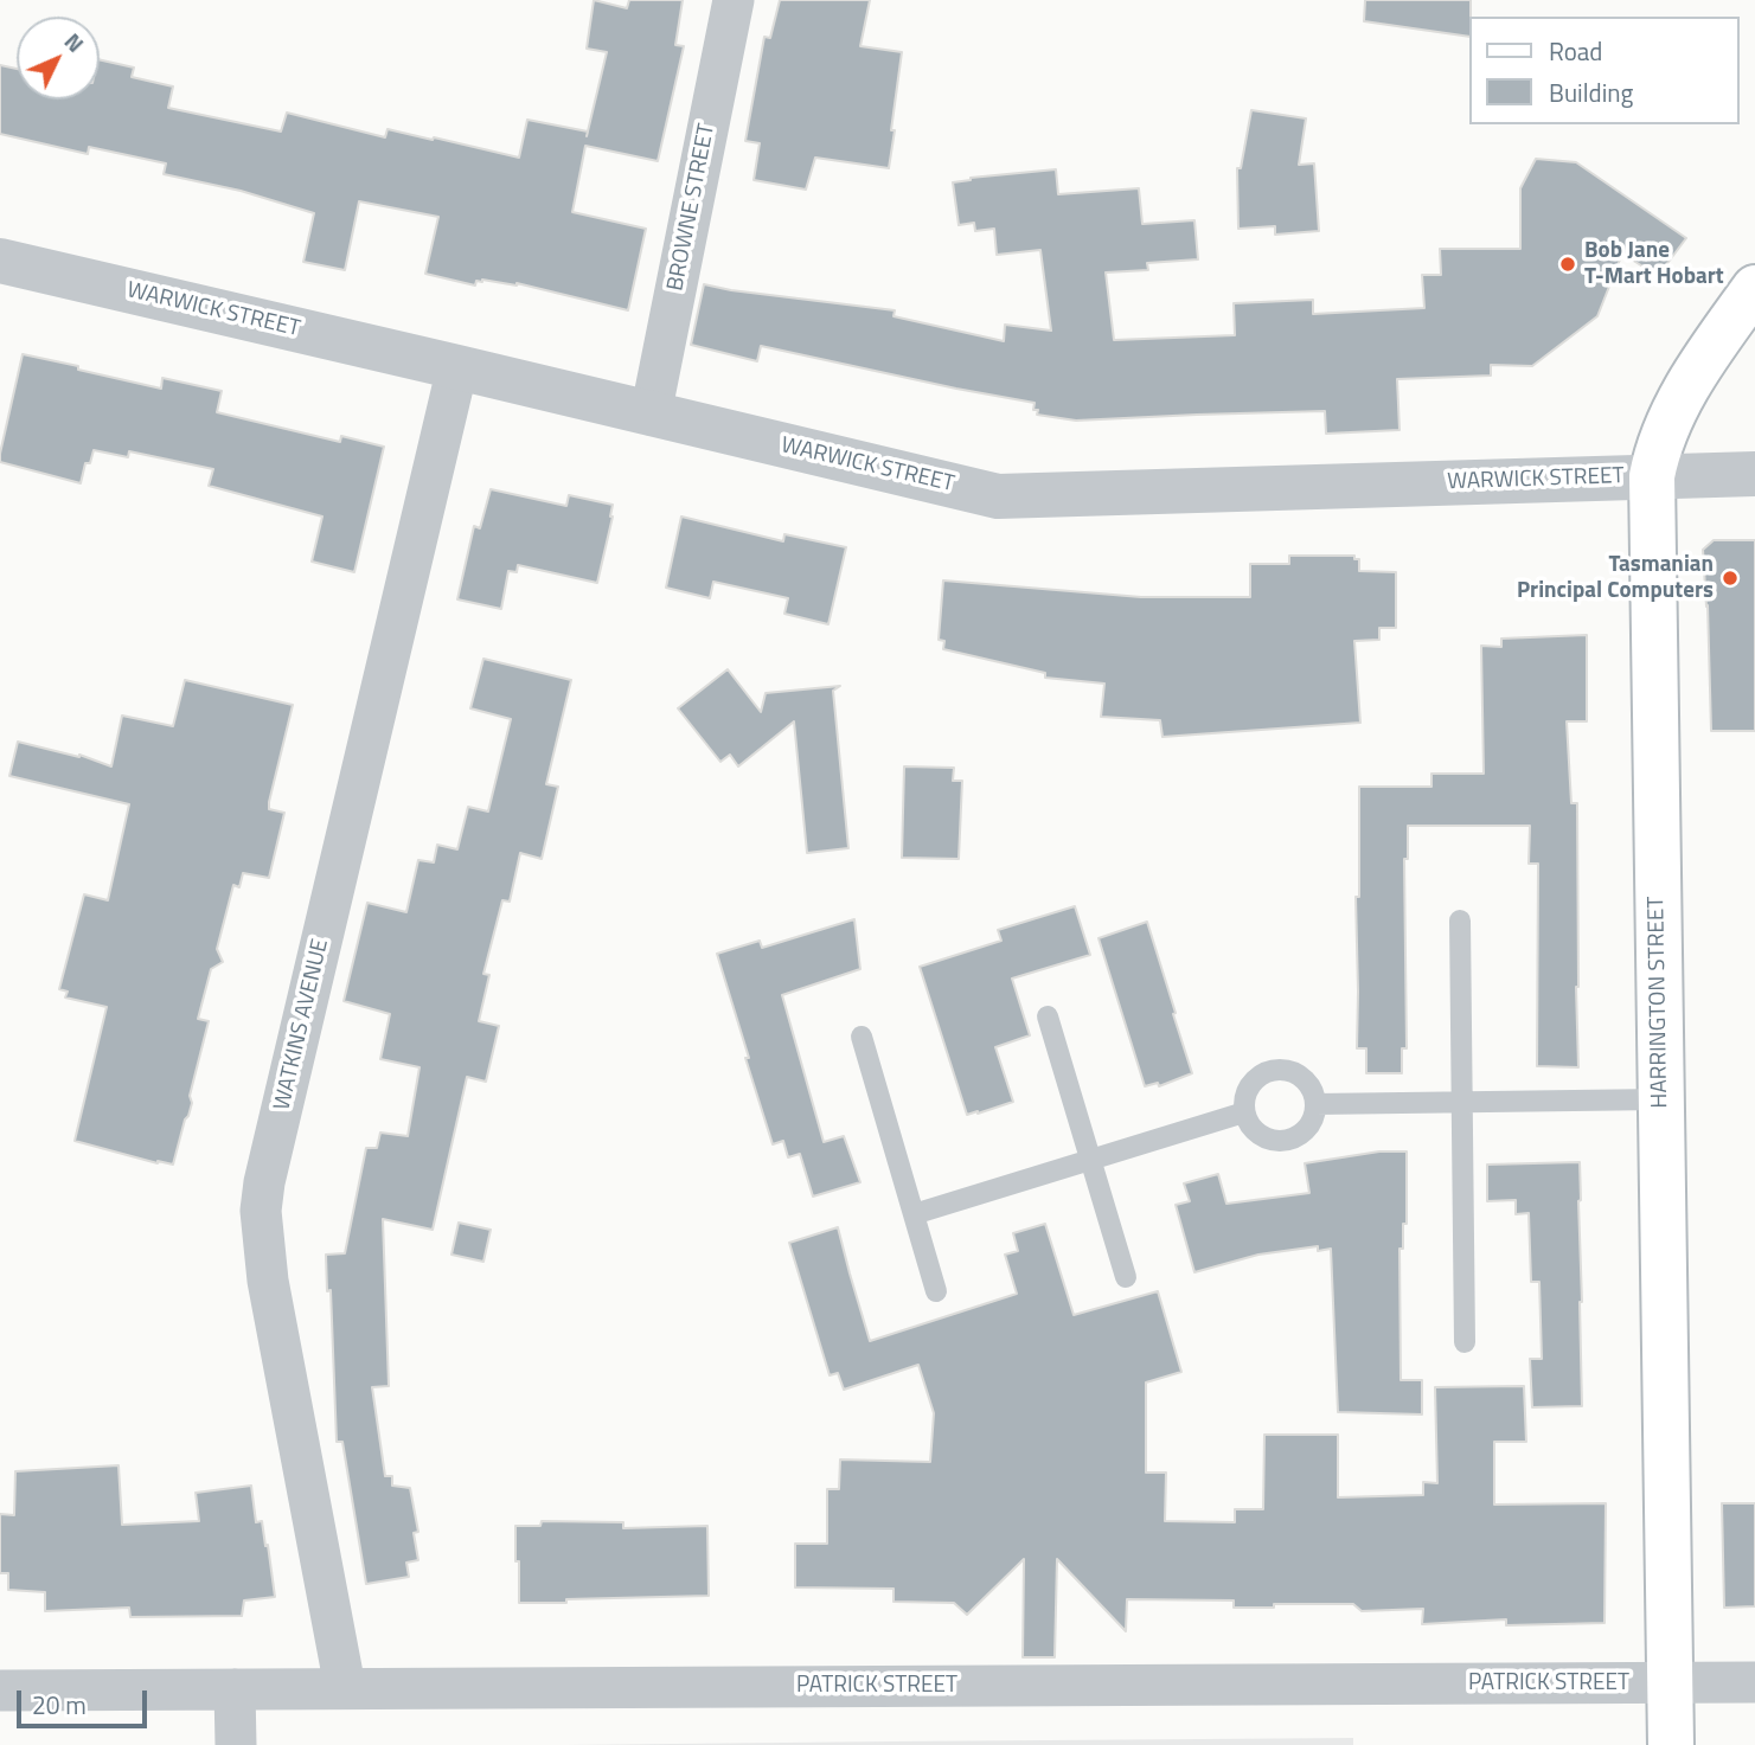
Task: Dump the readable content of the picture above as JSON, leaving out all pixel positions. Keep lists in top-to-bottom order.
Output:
{
  "streets": {
    "main road": ["HARRINGTON STREET"],
    "street": [
      "BROWNE STREET",
      "WARWICK STREET",
      "WATKINS AVENUE",
      "PATRICK STREET"
    ]
  },
  "crossings": [
    ["BROWNE STREET", "WARWICK STREET"],
    ["WARWICK STREET", "HARRINGTON STREET"],
    ["WARWICK STREET", "WATKINS AVENUE"],
    ["HARRINGTON STREET", "PATRICK STREET"],
    ["WATKINS AVENUE", "PATRICK STREET"]
  ],
  "places": ["Bob Jane T-Mart Hobart", "Tasmanian Principal Computers"],
  "legend": ["Road", "Building"],
  "scale_bar": "20 m",
  "north": "top right"
}
